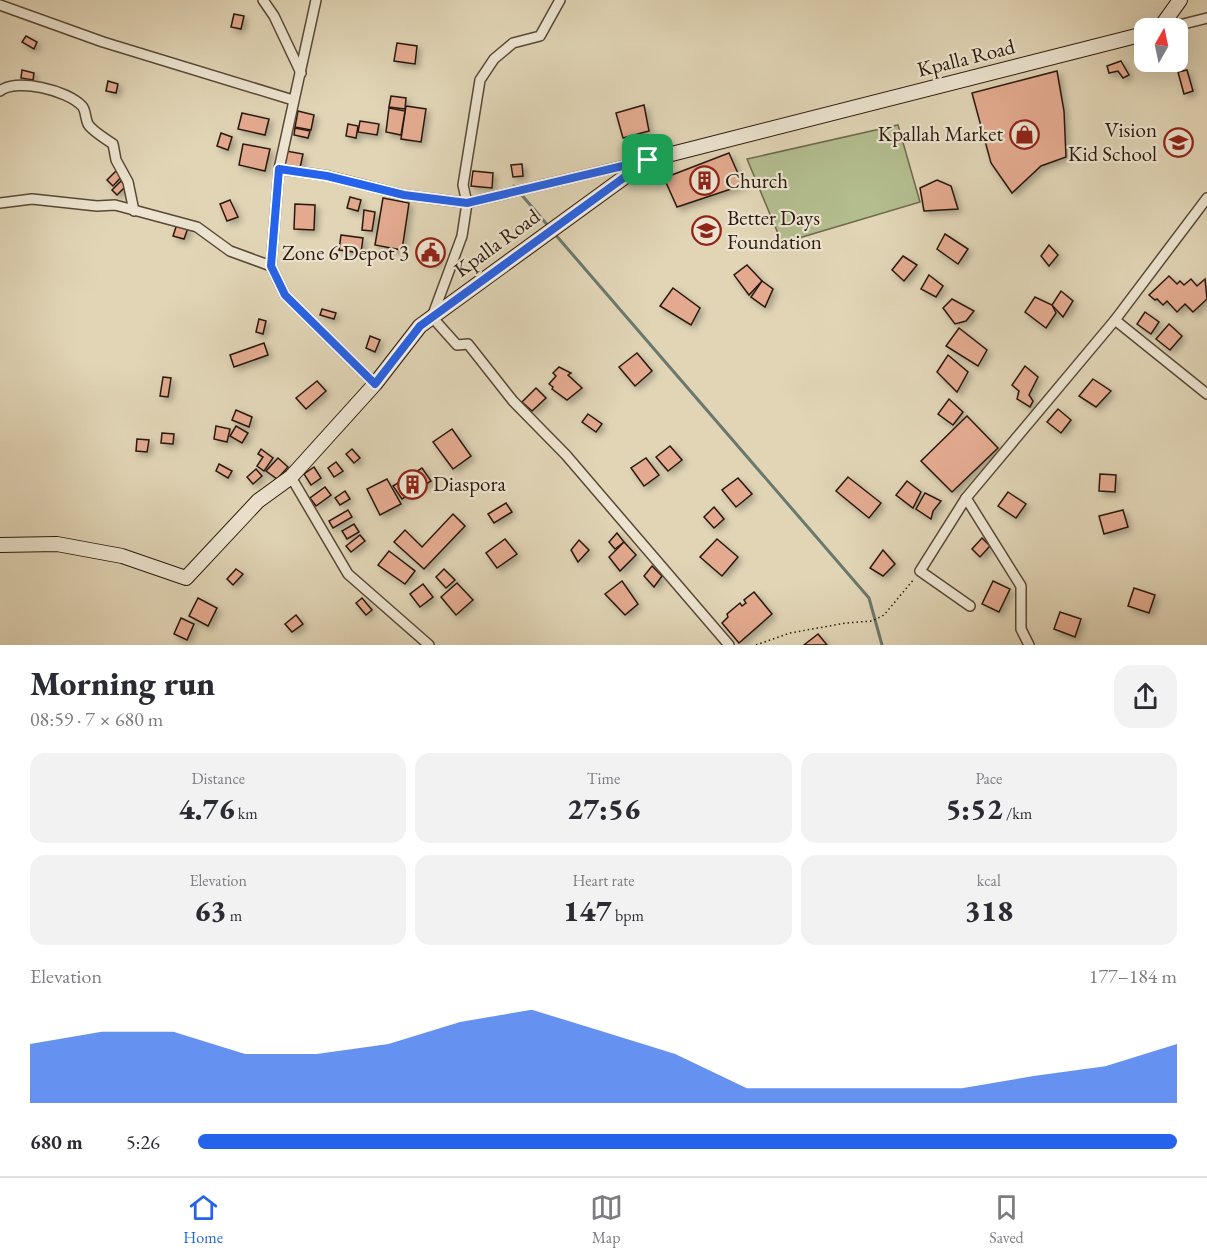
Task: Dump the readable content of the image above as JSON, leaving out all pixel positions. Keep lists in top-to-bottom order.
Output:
{
  "streets": {
    "street": ["Kpalla Road"]
  },
  "places": {
    "shop": ["Kpallah Market"],
    "school or university": ["Vision Kid School", "Better Days Foundation"],
    "building": ["Church", "Diaspora"],
    "public building": ["Zone 6 Depot 3"]
  },
  "north": "top",
  "page": {
    "heading": ["Morning run", "08:59 · 7 × 680 m"],
    "stats": [
      ["Distance", "4.76 km"],
      ["Time", "27:56"],
      ["Pace", "5:52 /km"],
      ["Elevation", "63 m"],
      ["Heart rate", "147 bpm"],
      ["kcal", "318"]
    ],
    "chart": ["Elevation", "177–184 m"],
    "list": [
      {
        "name": "680 m",
        "note": "5:26"
      }
    ],
    "tabs": ["Home", "Map", "Saved"]
  }
}
